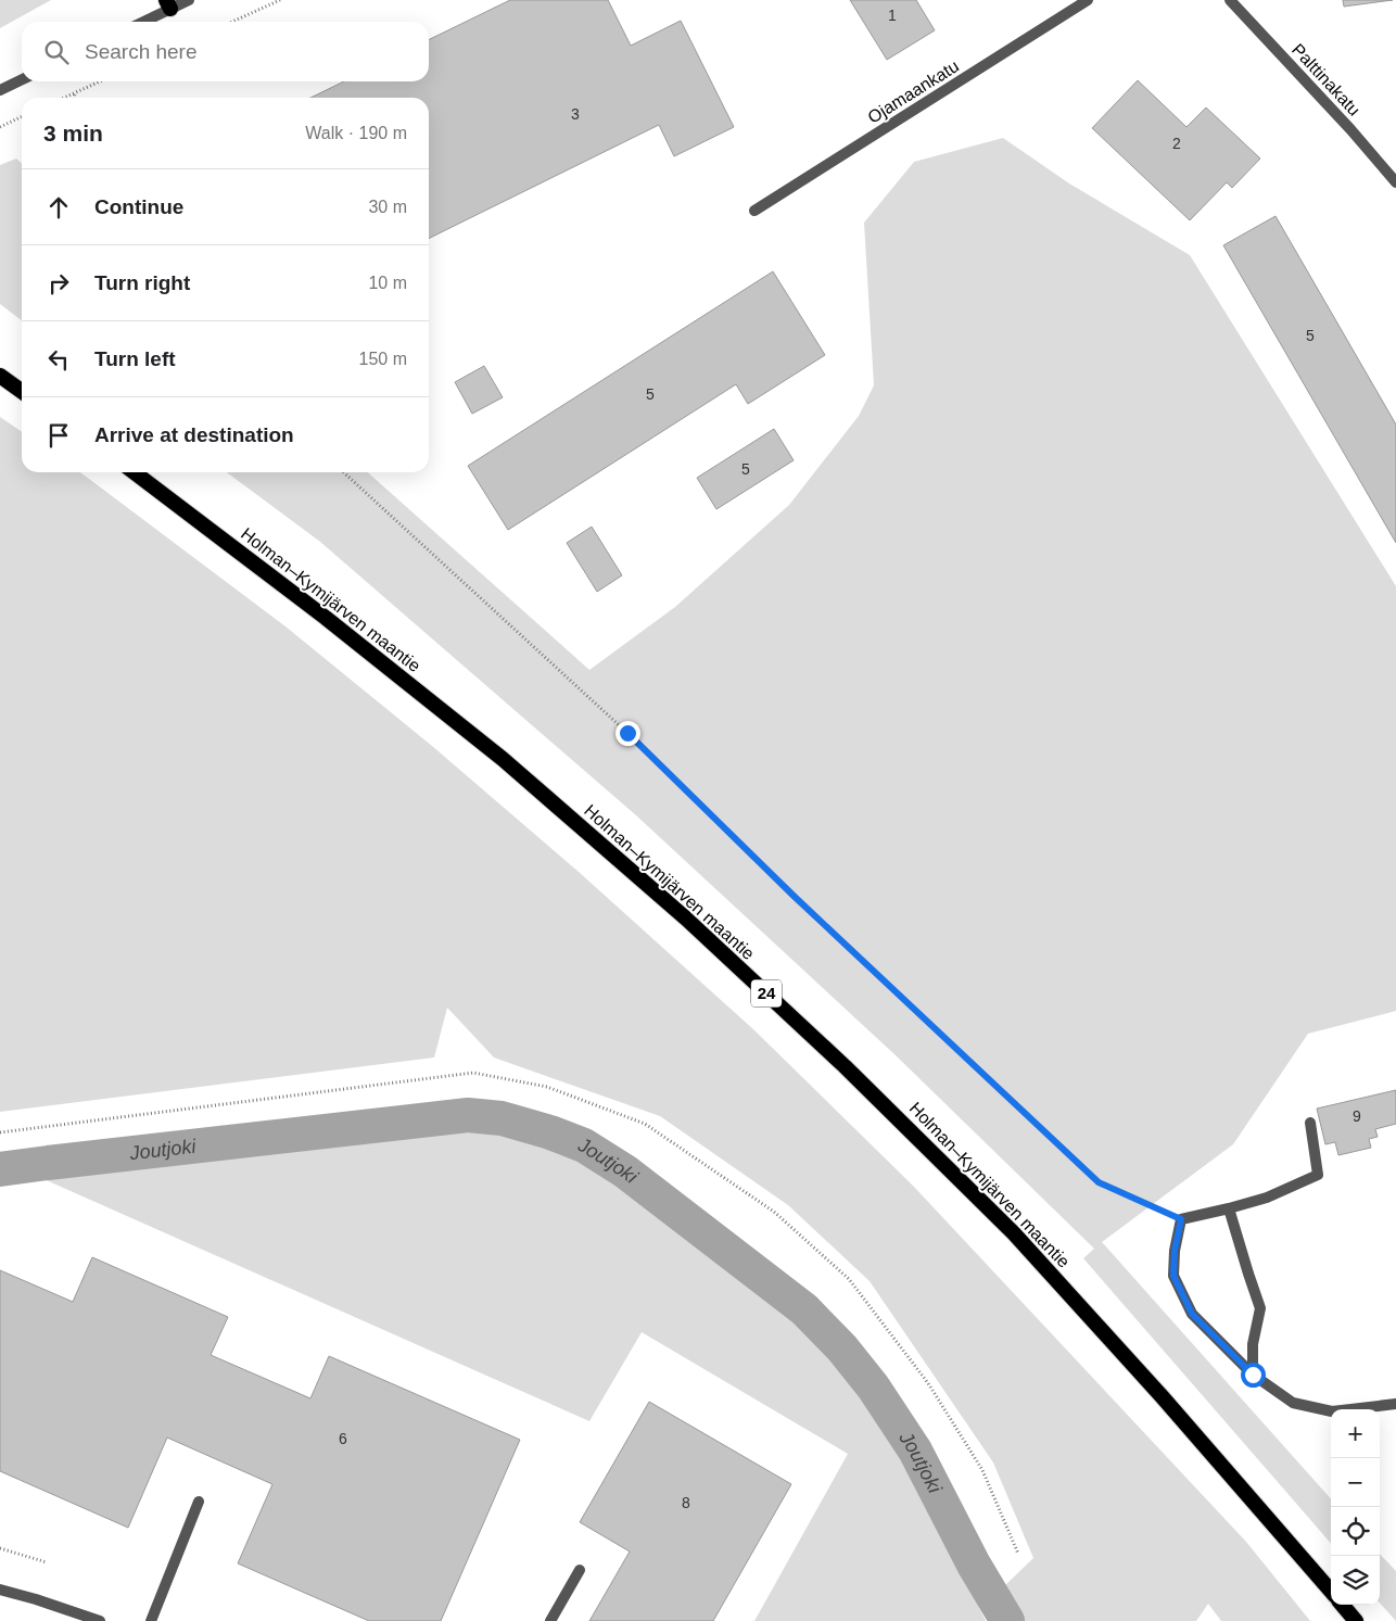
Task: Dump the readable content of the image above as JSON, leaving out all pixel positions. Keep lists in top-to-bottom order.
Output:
{
  "streets": {
    "highway": ["Holman–Kymijärven maantie", "24"],
    "street": ["Palttinakatu", "Ojamaankatu"]
  },
  "water": ["Joutjoki"],
  "house_numbers": [
    "1",
    "3",
    "2",
    "5",
    "5",
    "5",
    "9",
    "6",
    "8"
  ],
  "page": {
    "search": "Search here",
    "heading": ["3 min", "Walk · 190 m"],
    "list": [
      ["Continue", "30 m"],
      ["Turn right", "10 m"],
      ["Turn left", "150 m"],
      "Arrive at destination"
    ],
    "map_buttons": ["+", "−"]
  }
}
